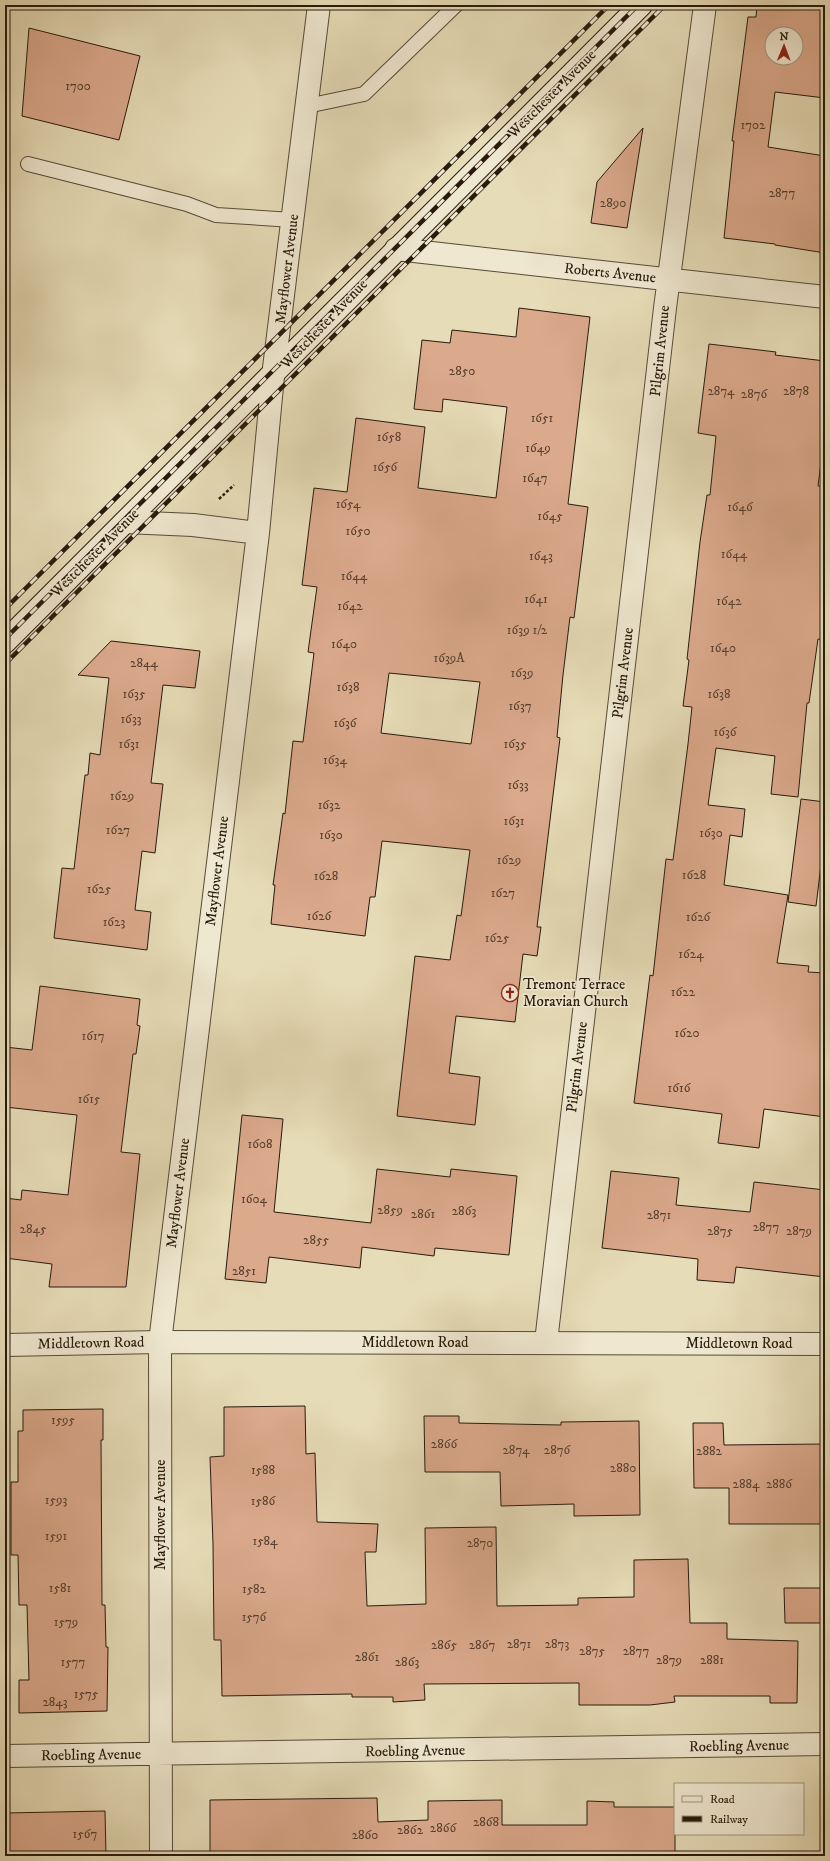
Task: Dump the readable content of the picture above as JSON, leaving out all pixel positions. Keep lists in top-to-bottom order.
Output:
{
  "streets": {
    "street": [
      "Westchester Avenue",
      "Mayflower Avenue",
      "Roberts Avenue",
      "Pilgrim Avenue",
      "Middletown Road",
      "Roebling Avenue"
    ]
  },
  "crossings": [
    ["Westchester Avenue", "Mayflower Avenue"],
    ["Westchester Avenue", "Roberts Avenue"],
    ["Mayflower Avenue", "Middletown Road"],
    ["Mayflower Avenue", "Roebling Avenue"],
    ["Roberts Avenue", "Pilgrim Avenue"],
    ["Pilgrim Avenue", "Middletown Road"]
  ],
  "places": {
    "church": ["Tremont Terrace Moravian Church"]
  },
  "house_numbers": [
    "1700",
    "1702",
    "2877",
    "2890",
    "2850",
    "2874",
    "2878",
    "2876",
    "1651",
    "1658",
    "1649",
    "1656",
    "1647",
    "1654",
    "1646",
    "1645",
    "1650",
    "1644",
    "1643",
    "1644",
    "1641",
    "1642",
    "1642",
    "1639 1/2",
    "1640",
    "1640",
    "1639A",
    "2844",
    "1639",
    "1638",
    "1635",
    "1638",
    "1637",
    "1633",
    "1636",
    "1636",
    "1631",
    "1635",
    "1634",
    "1633",
    "1629",
    "1632",
    "1631",
    "1627",
    "1630",
    "1630",
    "1629",
    "1628",
    "1628",
    "1625",
    "1627",
    "1626",
    "1626",
    "1623",
    "1625",
    "1624",
    "1622",
    "1620",
    "1617",
    "1616",
    "1615",
    "1608",
    "1604",
    "2859",
    "2863",
    "2861",
    "2871",
    "2877",
    "2845",
    "2875",
    "2879",
    "2855",
    "2851",
    "1595",
    "2866",
    "2874",
    "2876",
    "2882",
    "2880",
    "1588",
    "2884",
    "2886",
    "1593",
    "1586",
    "1591",
    "1584",
    "2870",
    "1581",
    "1582",
    "1576",
    "1579",
    "2871",
    "2873",
    "2865",
    "2867",
    "2875",
    "2877",
    "2861",
    "2879",
    "2881",
    "1577",
    "2863",
    "1575",
    "2843",
    "2868",
    "2866",
    "2862",
    "1567",
    "2860"
  ],
  "legend": ["Road", "Railway"],
  "north": "top"
}
